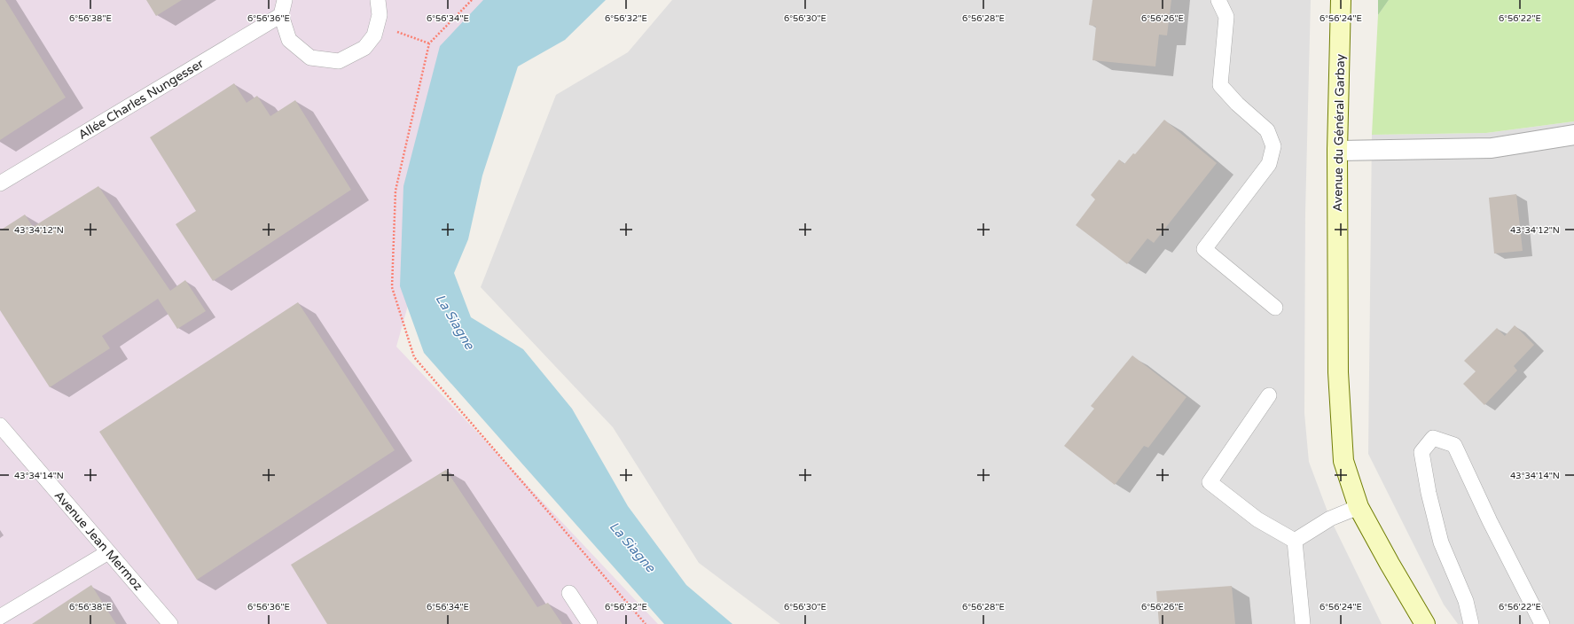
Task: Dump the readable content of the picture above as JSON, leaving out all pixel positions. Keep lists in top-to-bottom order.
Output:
{
  "streets": {
    "main road": ["Avenue du Général Garbay"],
    "lane": ["Allée Charles Nungesser", "Avenue Jean Mermoz"]
  },
  "water": ["La Siagne"],
  "coordinates": [
    "6°56'38\"E",
    "6°56'36\"E",
    "6°56'34\"E",
    "6°56'32\"E",
    "6°56'30\"E",
    "6°56'28\"E",
    "6°56'26\"E",
    "6°56'24\"E",
    "6°56'22\"E",
    "43°34'12\"N",
    "43°34'14\"N"
  ]
}
